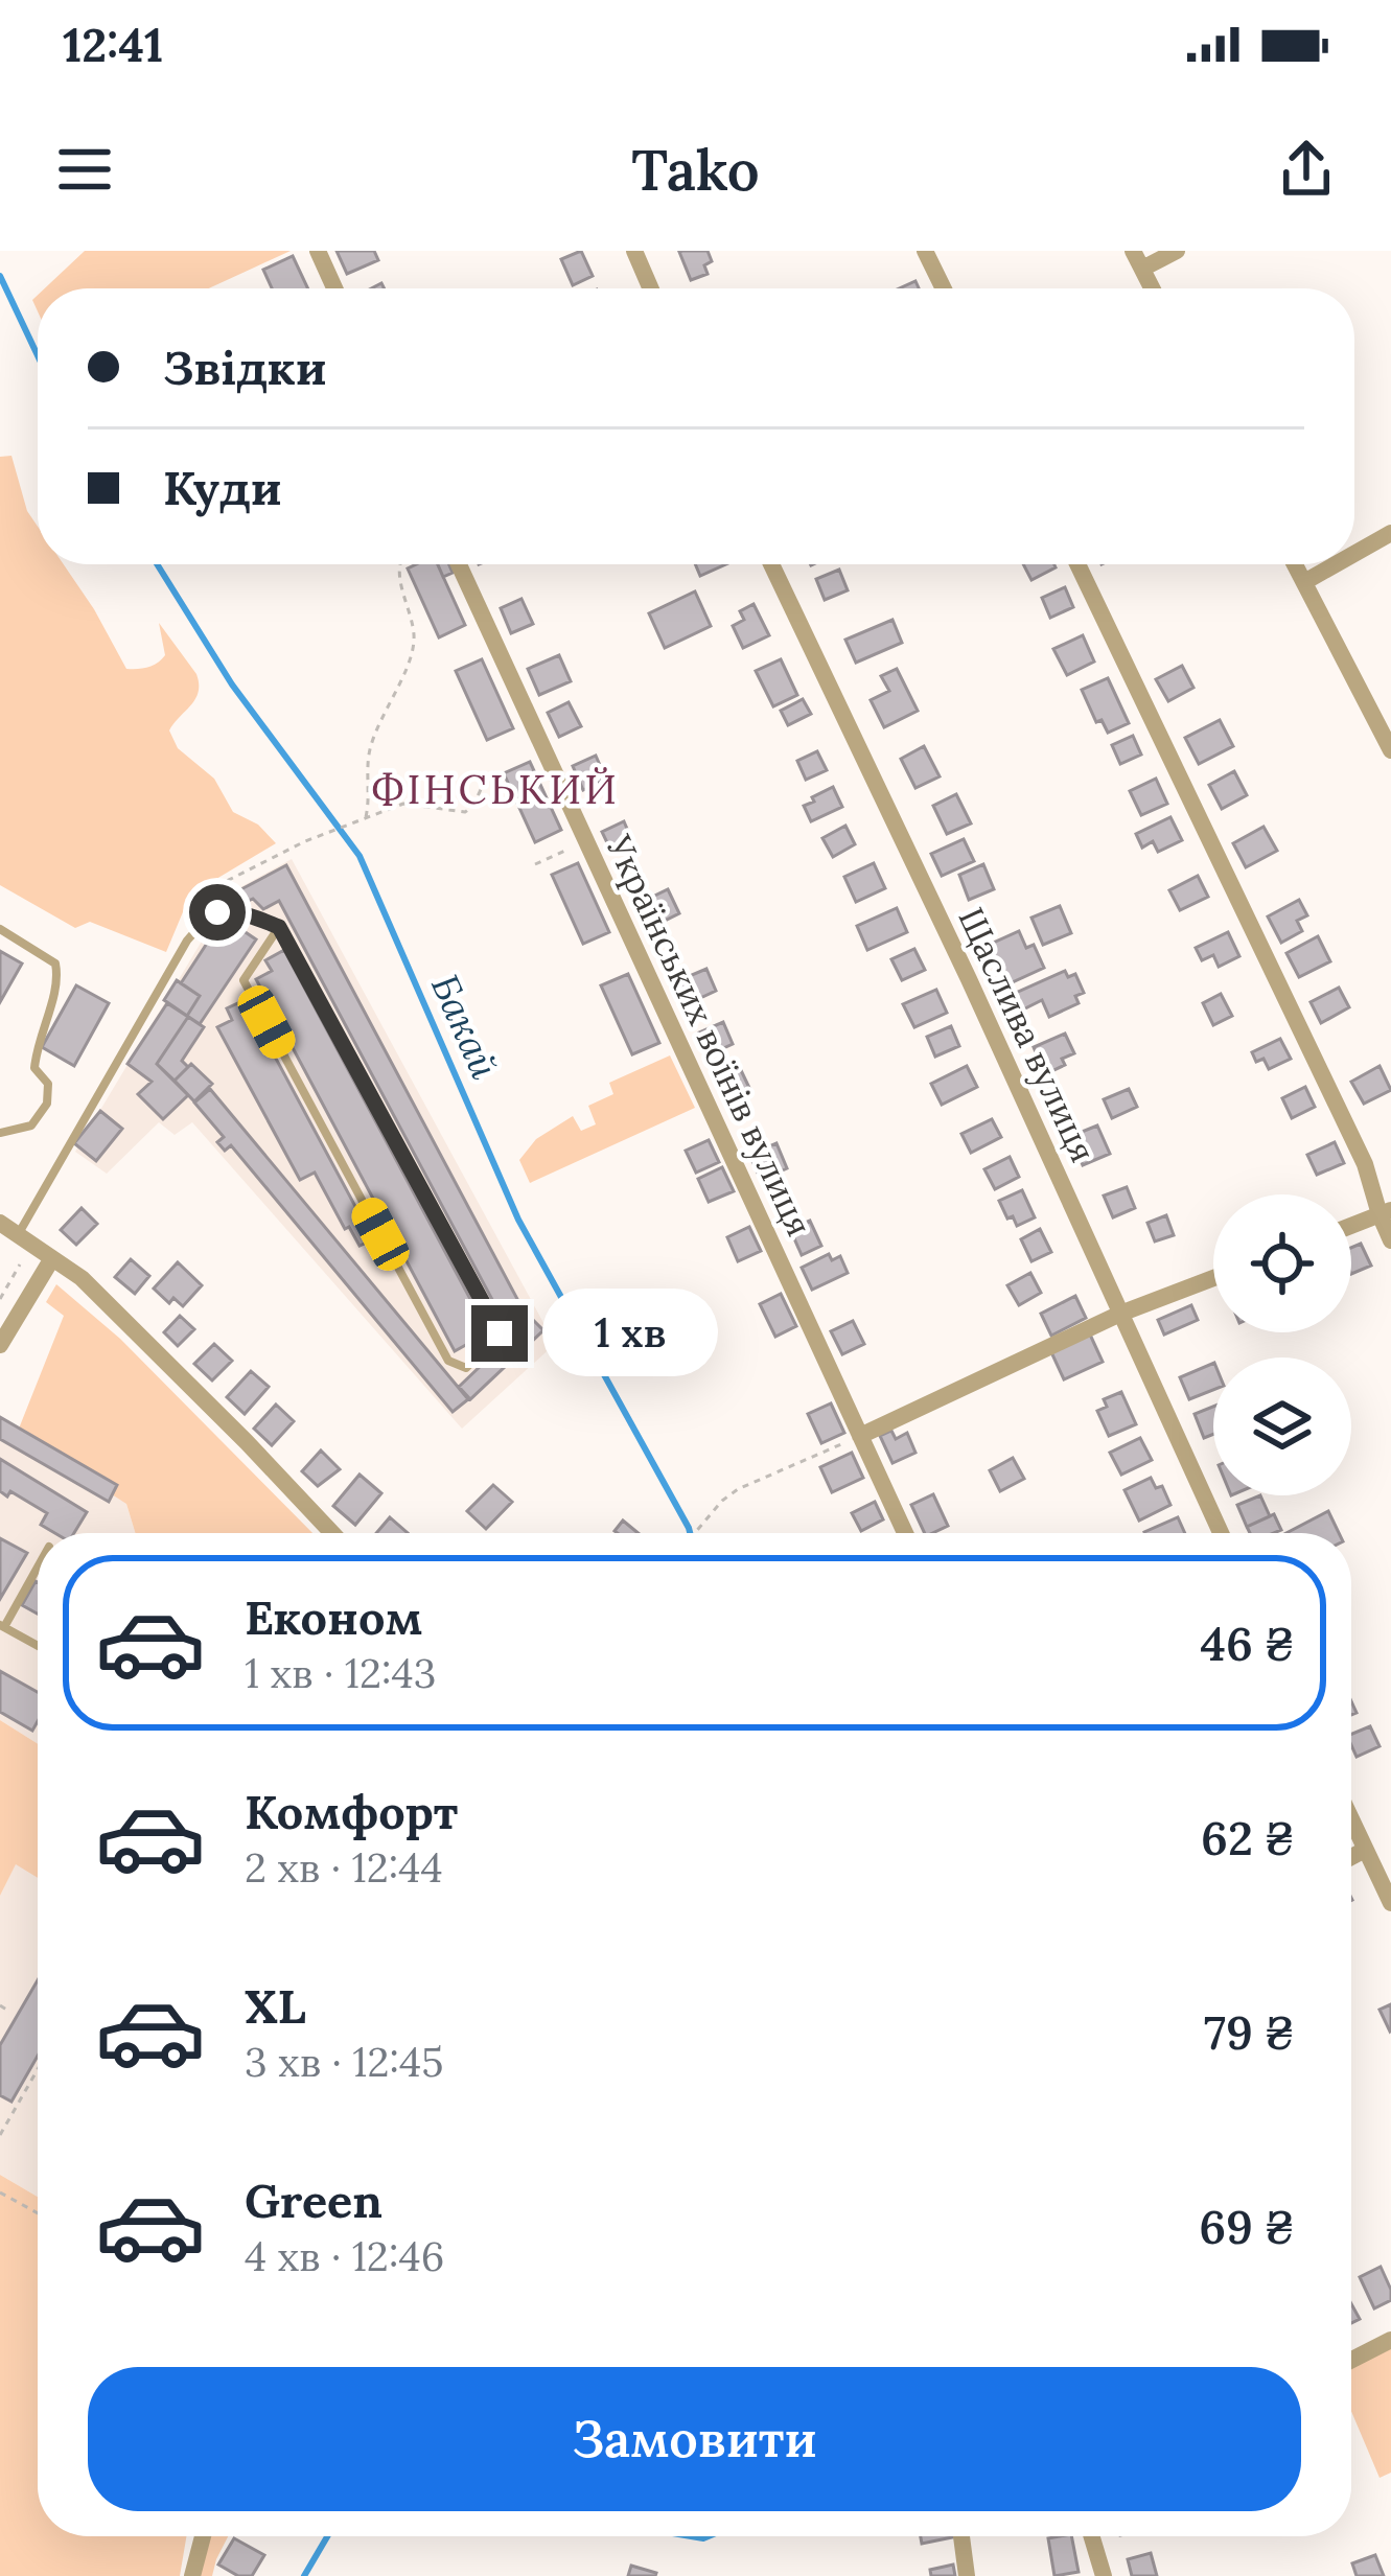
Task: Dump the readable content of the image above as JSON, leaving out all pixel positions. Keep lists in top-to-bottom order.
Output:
{
  "streets": {
    "street": ["Щаслива вулиця", "Українських воїнів вулиця"]
  },
  "districts": ["ФІНСЬКИЙ"],
  "water": ["Бакай"],
  "page": {
    "status": "12:41",
    "header": "Tako",
    "banner": ["Звідки", "Куди"],
    "bubble": "1 хв",
    "list": [
      {
        "name": "Економ",
        "note": "1 хв · 12:43",
        "value": "46 ₴"
      },
      {
        "name": "Комфорт",
        "note": "2 хв · 12:44",
        "value": "62 ₴"
      },
      {
        "name": "XL",
        "note": "3 хв · 12:45",
        "value": "79 ₴"
      },
      {
        "name": "Green",
        "note": "4 хв · 12:46",
        "value": "69 ₴"
      }
    ],
    "buttons": "Замовити"
  }
}
